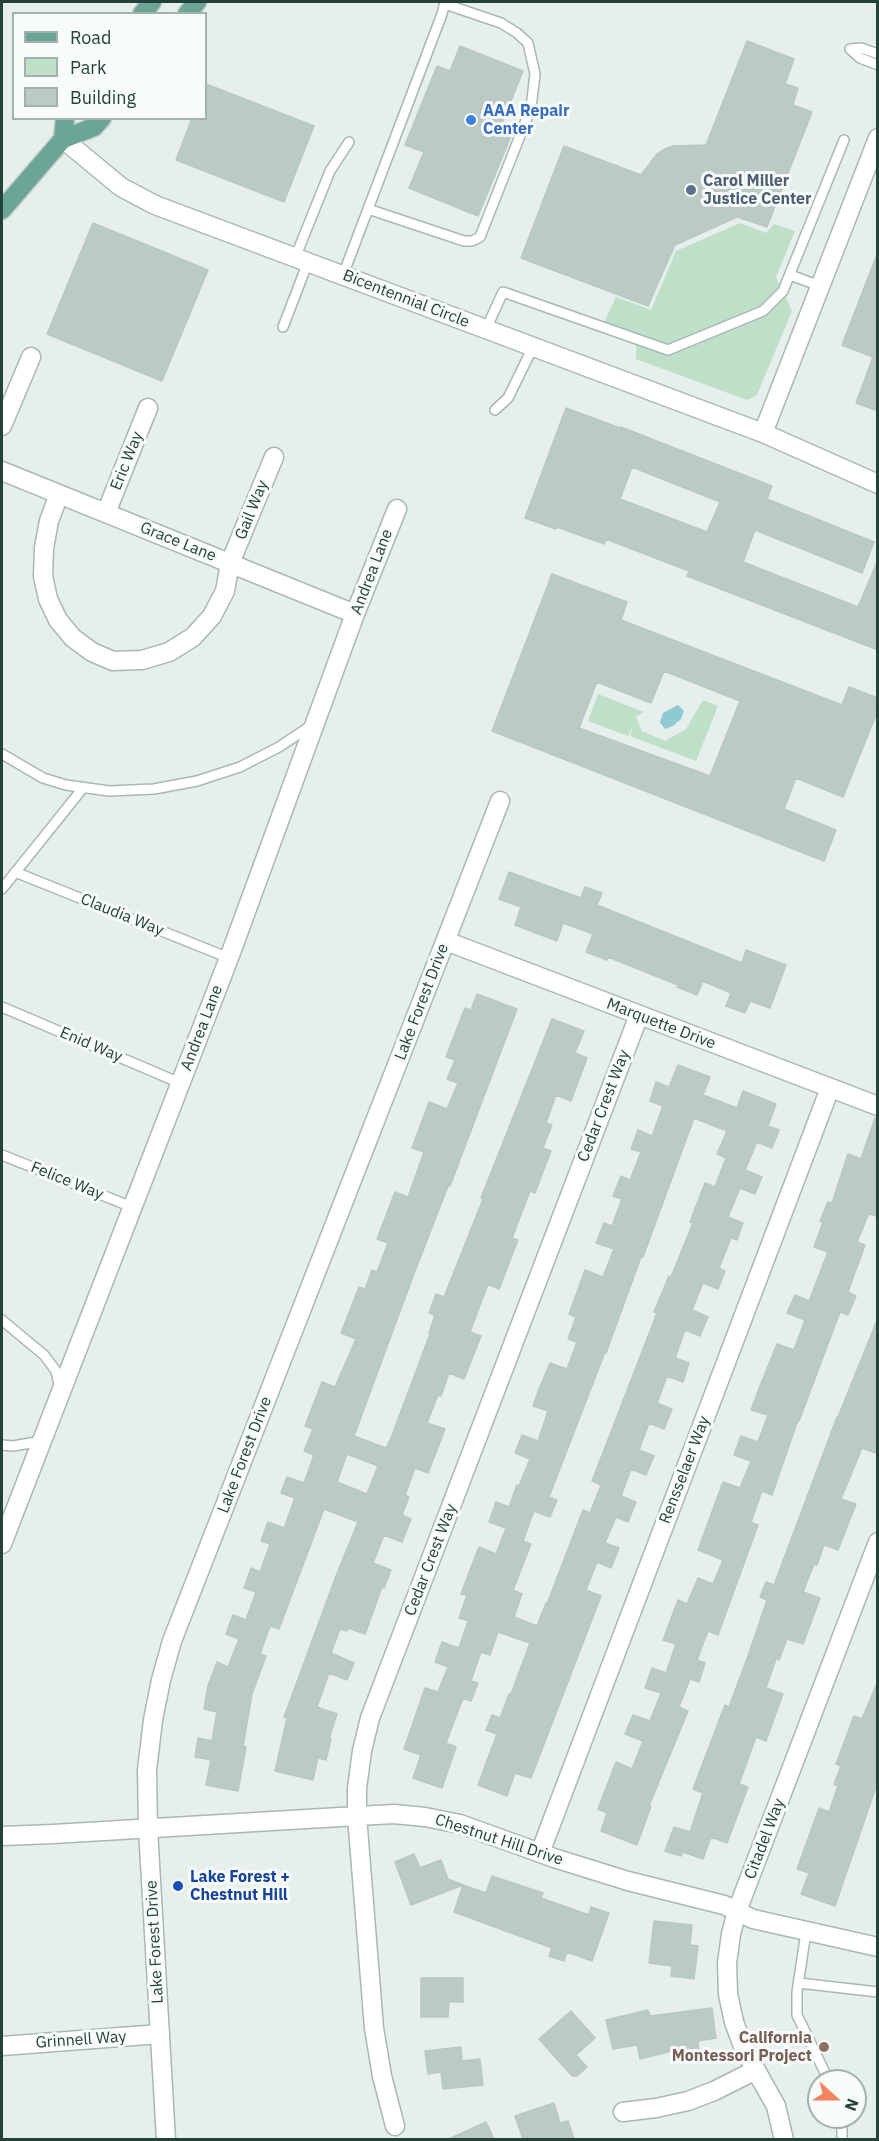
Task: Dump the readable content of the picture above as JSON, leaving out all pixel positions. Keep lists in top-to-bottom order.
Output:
{
  "streets": {
    "street": [
      "Bicentennial Circle",
      "Eric Way",
      "Gail Way",
      "Grace Lane",
      "Andrea Lane",
      "Lake Forest Drive",
      "Marquette Drive",
      "Cedar Crest Way",
      "Rensselaer Way",
      "Citadel Way",
      "Chestnut Hill Drive",
      "Grinnell Way"
    ],
    "lane": ["Claudia Way", "Enid Way", "Felice Way"]
  },
  "crossings": [
    ["Eric Way", "Grace Lane"],
    ["Gail Way", "Grace Lane"],
    ["Grace Lane", "Andrea Lane"],
    ["Andrea Lane", "Claudia Way"],
    ["Andrea Lane", "Enid Way"],
    ["Andrea Lane", "Felice Way"],
    ["Lake Forest Drive", "Marquette Drive"],
    ["Lake Forest Drive", "Chestnut Hill Drive"],
    ["Lake Forest Drive", "Grinnell Way"],
    ["Marquette Drive", "Cedar Crest Way"],
    ["Marquette Drive", "Rensselaer Way"],
    ["Cedar Crest Way", "Chestnut Hill Drive"],
    ["Rensselaer Way", "Chestnut Hill Drive"],
    ["Citadel Way", "Chestnut Hill Drive"]
  ],
  "places": [
    "AAA Repair Center",
    "Carol Miller Justice Center",
    "Lake Forest + Chestnut Hill",
    "California Montessori Project"
  ],
  "legend": ["Road", "Park", "Building"],
  "north": "right"
}
